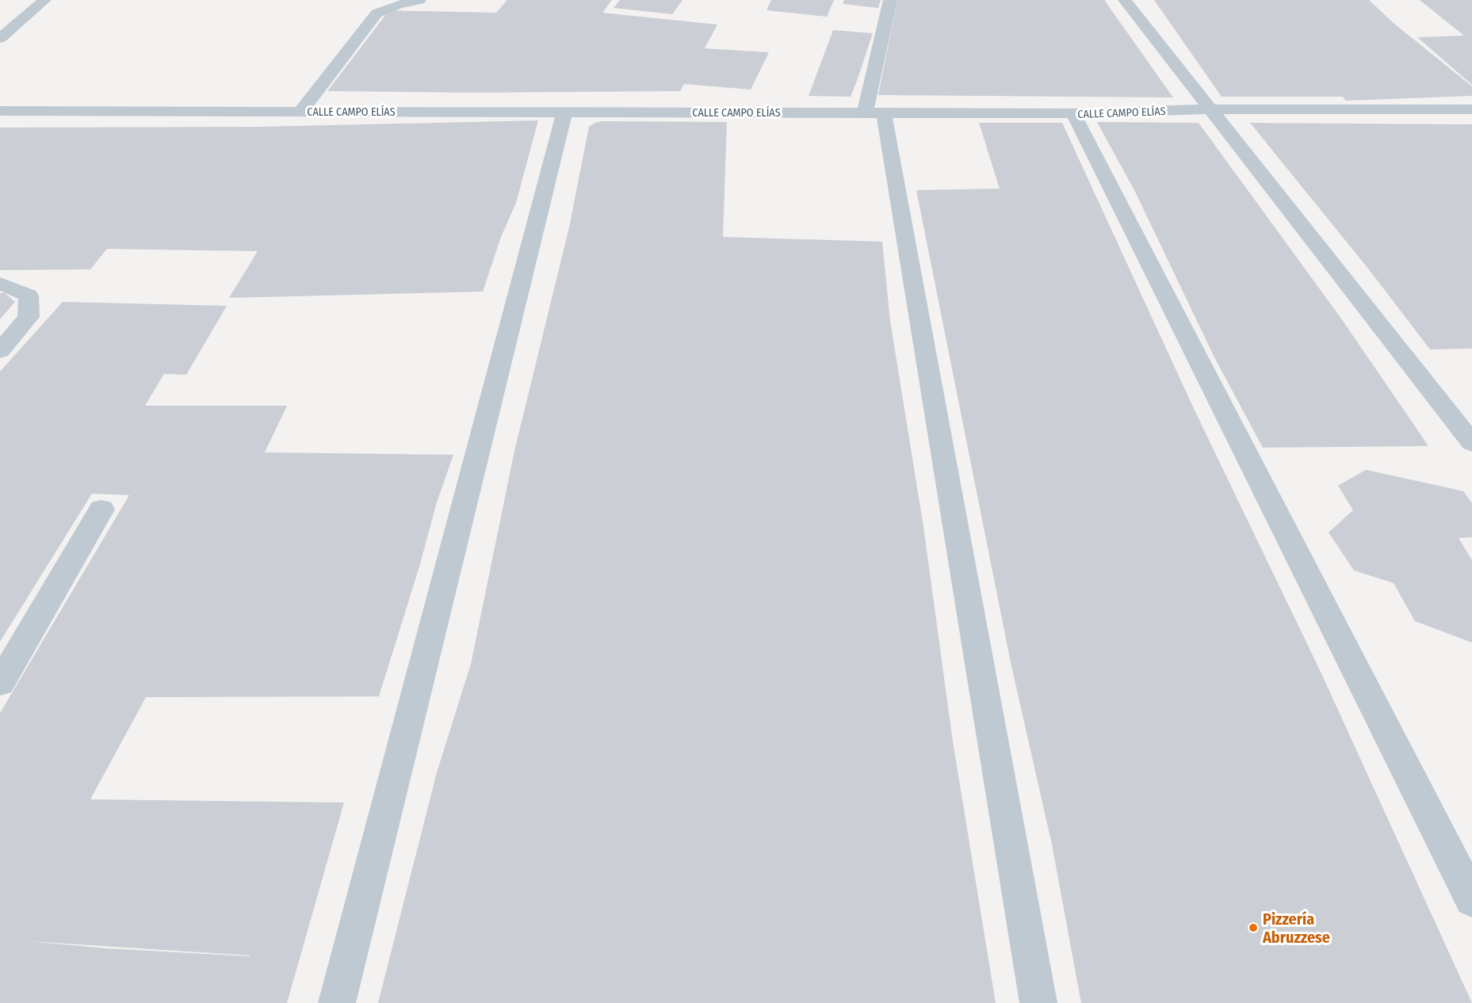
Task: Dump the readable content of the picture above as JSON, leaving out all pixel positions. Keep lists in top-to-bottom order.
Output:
{
  "streets": {
    "street": ["CALLE CAMPO ELÍAS"]
  },
  "places": ["Pizzería Abruzzese"]
}
